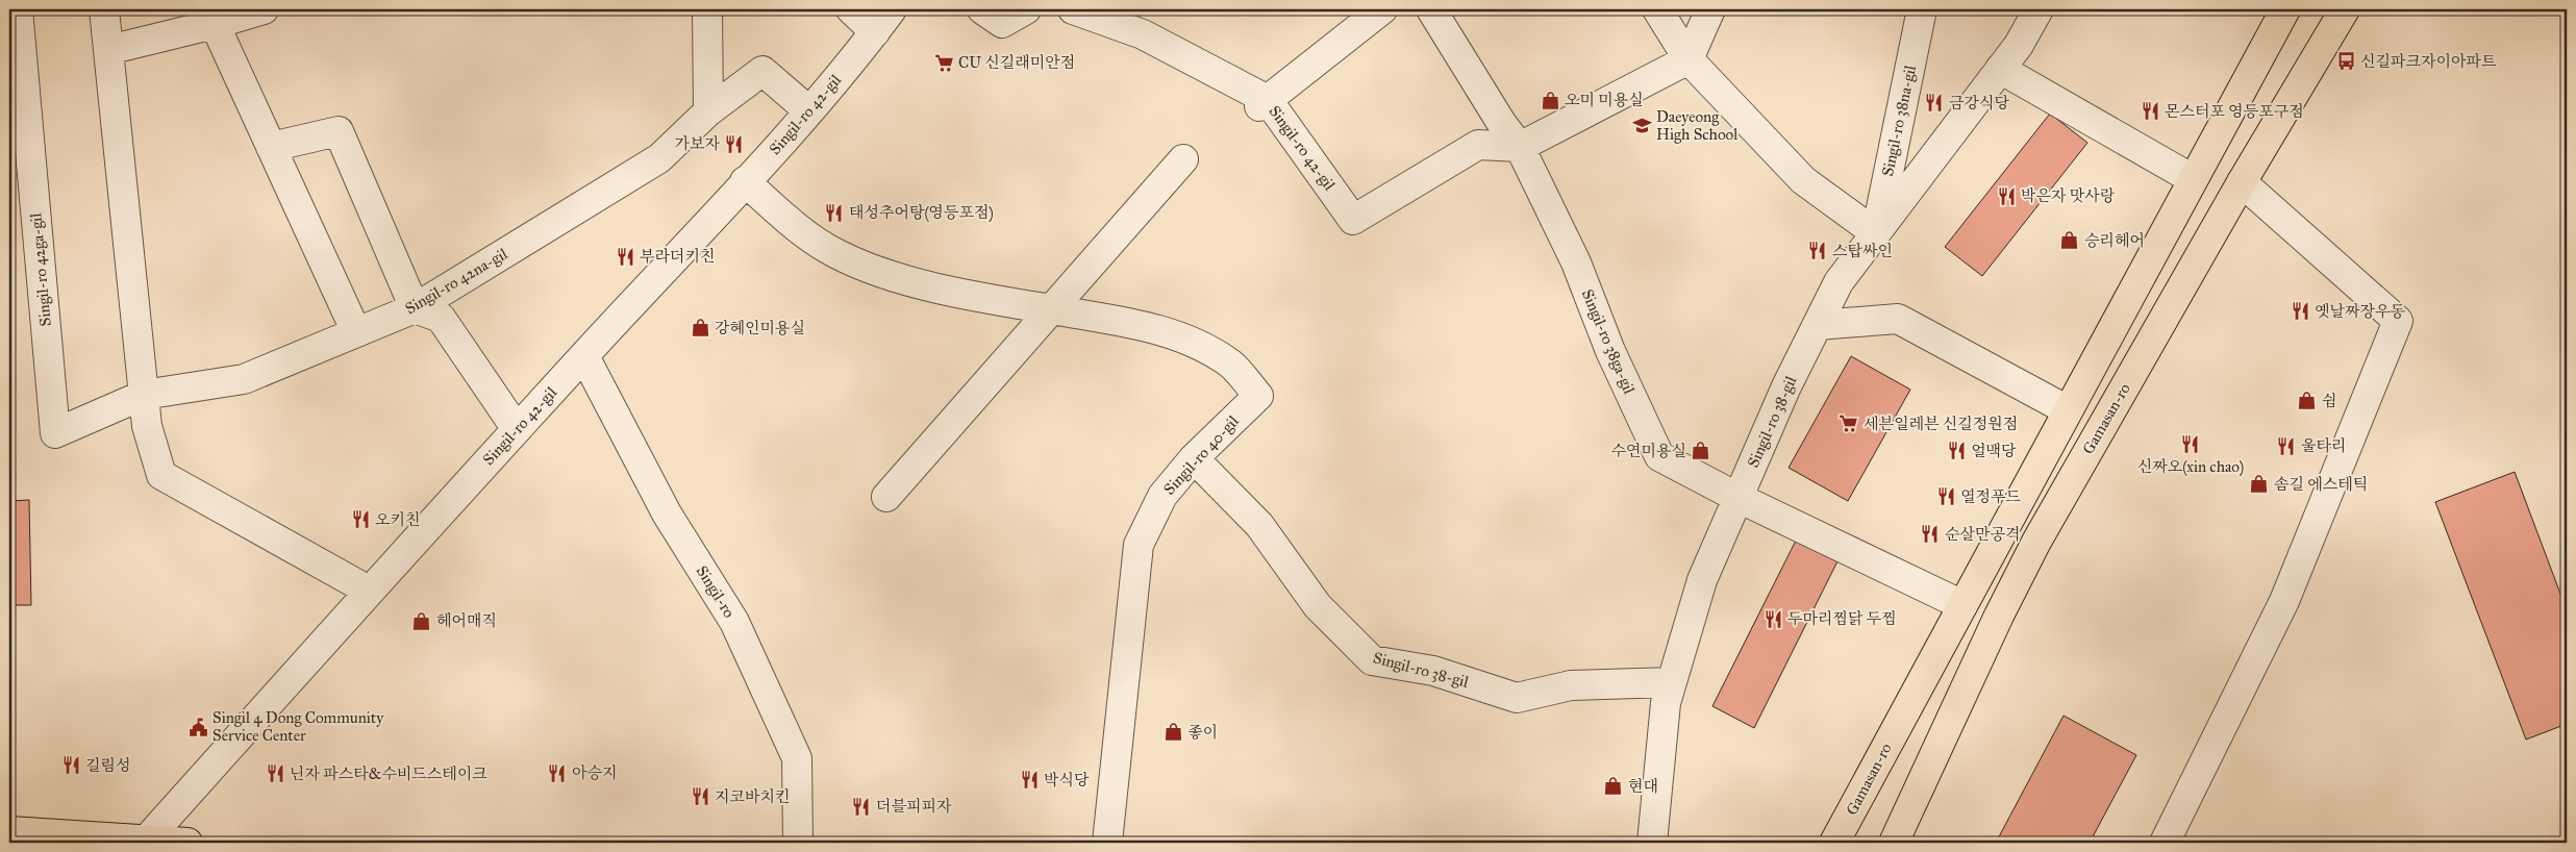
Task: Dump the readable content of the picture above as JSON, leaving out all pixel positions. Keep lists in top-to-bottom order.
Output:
{
  "streets": {
    "main road": ["Gamasan-ro"],
    "street": [
      "Singil-ro 42-gil",
      "Singil-ro 38na-gil",
      "Singil-ro 42ga-gil",
      "Singil-ro 42na-gil",
      "Singil-ro 38ga-gil",
      "Singil-ro 38-gil",
      "Singil-ro 40-gil",
      "Singil-ro"
    ]
  },
  "crossings": [
    ["Singil-ro 42-gil", "Singil-ro 42na-gil"],
    ["Singil-ro 42-gil", "Singil-ro 38ga-gil"],
    ["Singil-ro 42-gil", "Singil-ro 40-gil"],
    ["Singil-ro 42-gil", "Singil-ro"],
    ["Singil-ro 38na-gil", "Singil-ro 38-gil"],
    ["Singil-ro 42ga-gil", "Singil-ro 42na-gil"],
    ["Singil-ro 38ga-gil", "Singil-ro 38-gil"],
    ["Singil-ro 38-gil", "Singil-ro 40-gil"]
  ],
  "places": {
    "bus stop": ["신길파크자이아파트"],
    "supermarket": ["CU 신길래미안점", "세븐일레븐 신길정원점"],
    "shop": [
      "오미 미용실",
      "승리헤어",
      "강혜인미용실",
      "쉼",
      "수연미용실",
      "솜길 에스테틱",
      "헤어매직",
      "좋이",
      "현대"
    ],
    "restaurant": [
      "금강식당",
      "몬스터포 영등포구점",
      "가보자",
      "박은자 맛사랑",
      "태성추어탕(영등포점)",
      "스탑싸인",
      "부라더키친",
      "옛날짜장우동",
      "신짜오(xin chao)",
      "울타리",
      "얼맥당",
      "열정푸드",
      "오키친",
      "순살만공격",
      "두마리찜닭 두찜",
      "길림성",
      "아승지",
      "닌자 파스타&수비드스테이크",
      "박식당",
      "지코바치킨",
      "더블피피자"
    ],
    "school or university": ["Daeyeong High School"],
    "public building": ["Singil 4 Dong Community Service Center"]
  }
}
